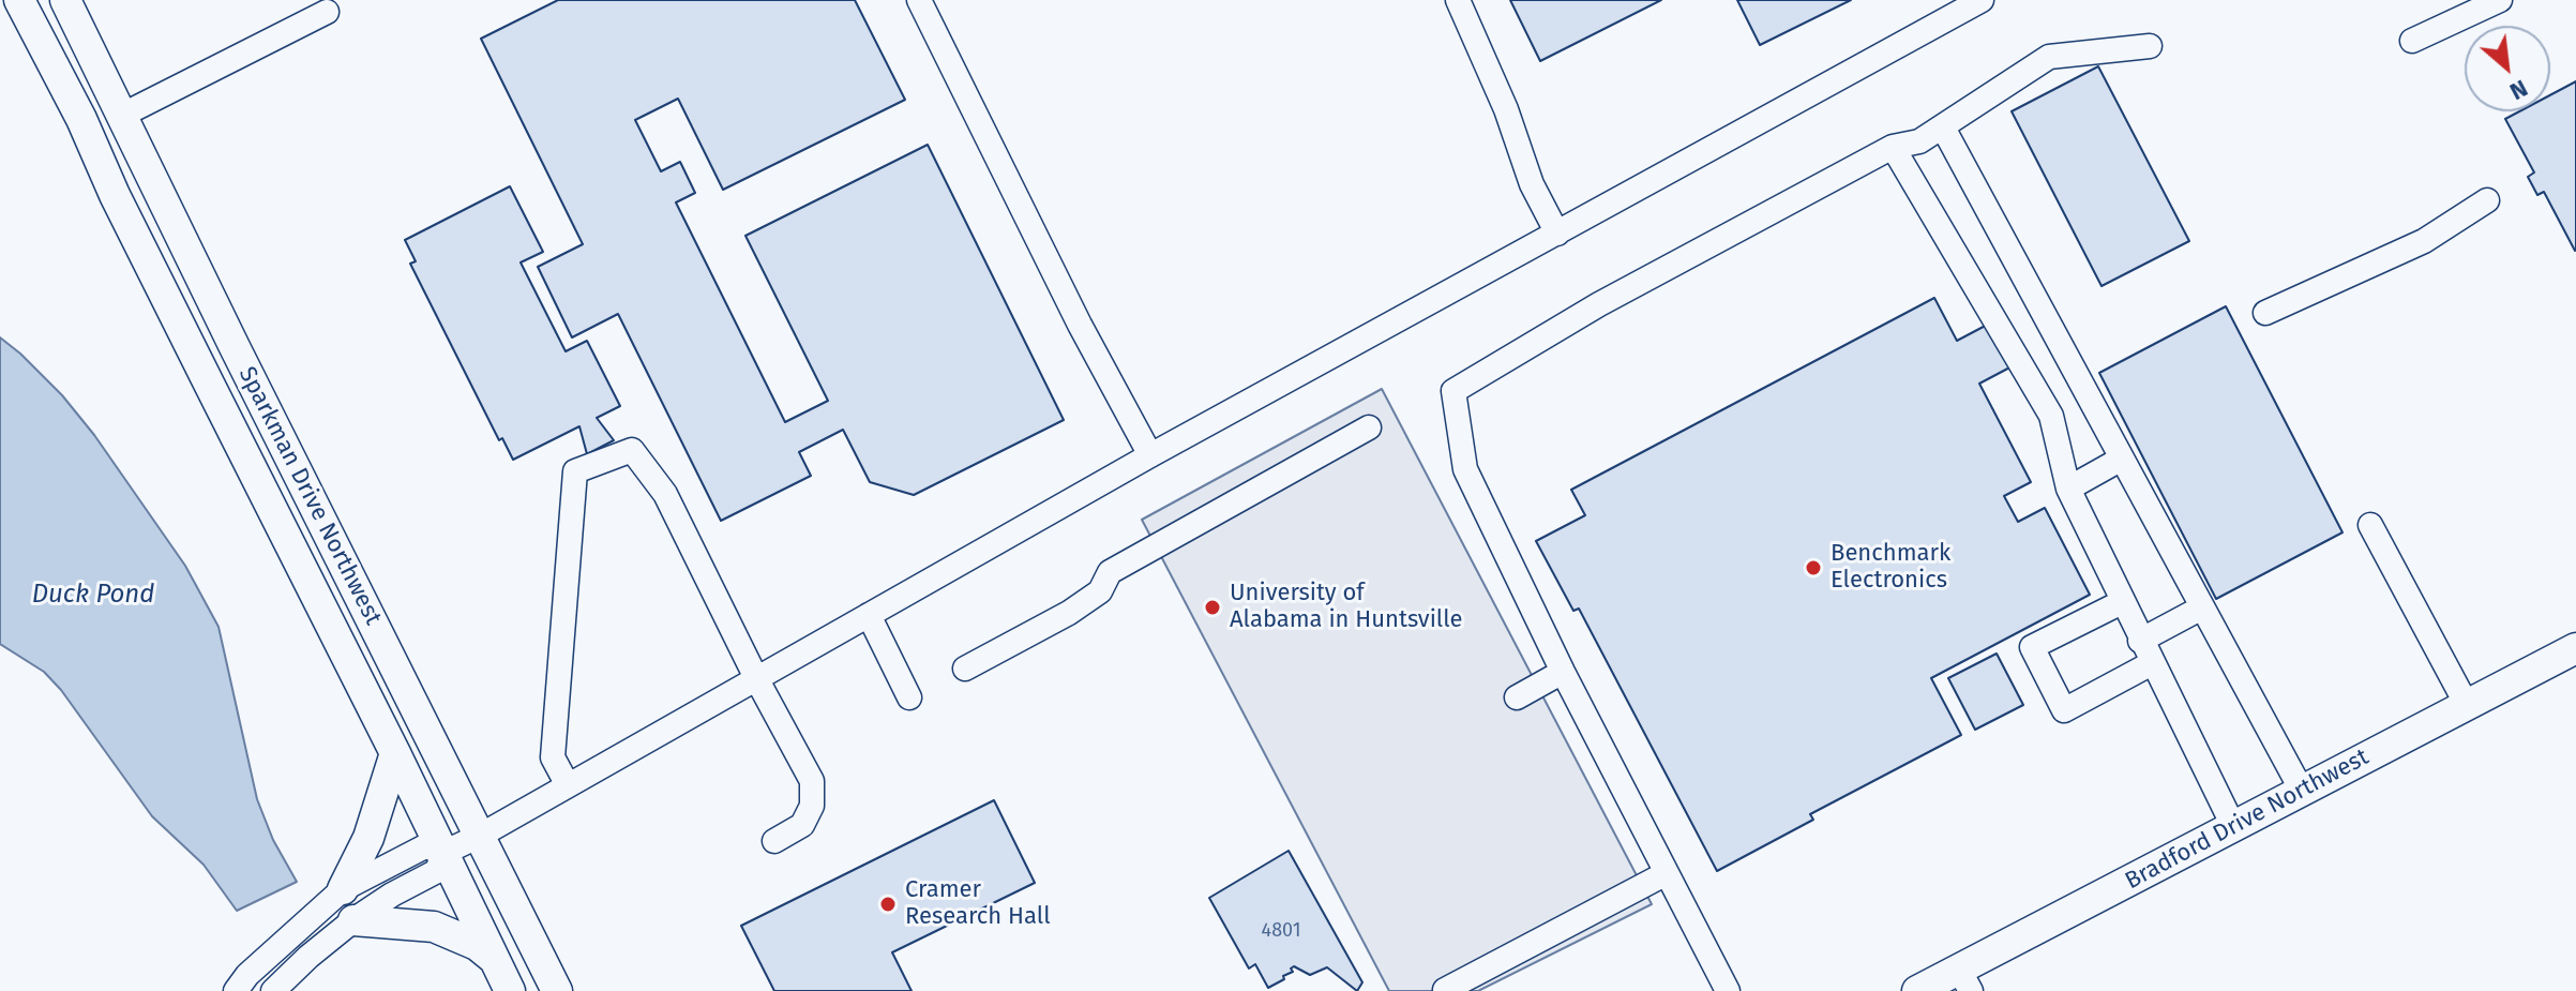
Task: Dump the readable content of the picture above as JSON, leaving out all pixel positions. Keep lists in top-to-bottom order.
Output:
{
  "streets": {
    "main road": ["Sparkman Drive Northwest", "Bradford Drive Northwest"]
  },
  "water": ["Duck Pond"],
  "places": ["Benchmark Electronics", "University of Alabama in Huntsville", "Cramer Research Hall"],
  "house_numbers": ["4801"],
  "north": "bottom right"
}
